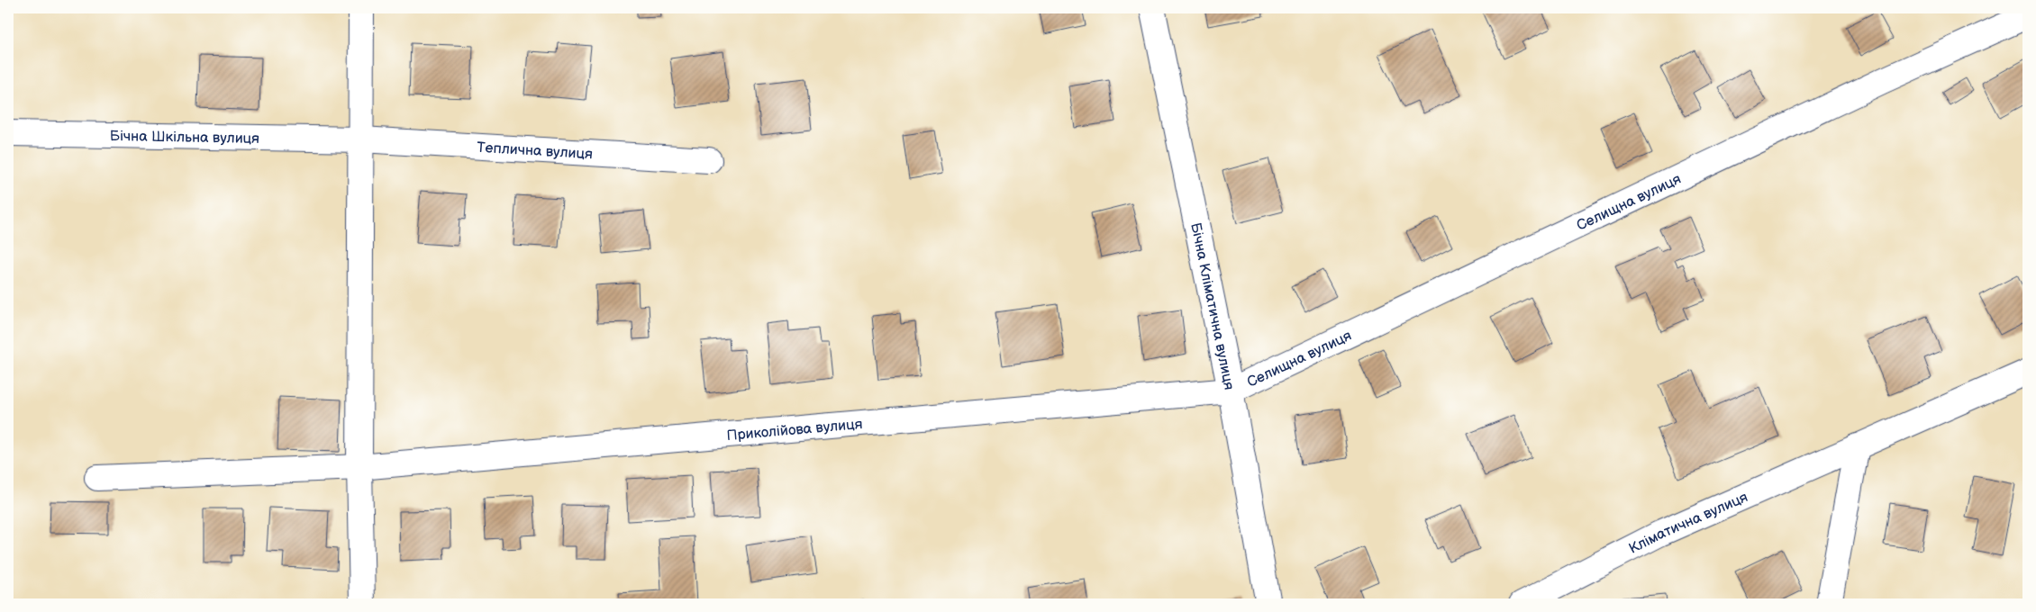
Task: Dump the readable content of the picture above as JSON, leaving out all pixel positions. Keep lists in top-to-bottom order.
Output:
{
  "streets": {
    "street": [
      "Бічна Шкільна вулиця",
      "Теплична вулиця",
      "Селищна вулиця",
      "Бічна Кліматична вулиця",
      "Приколійова вулиця",
      "Кліматична вулиця"
    ]
  },
  "crossings": [
    ["Бічна Шкільна вулиця", "Теплична вулиця"],
    ["Селищна вулиця", "Бічна Кліматична вулиця"],
    ["Селищна вулиця", "Приколійова вулиця"],
    ["Бічна Кліматична вулиця", "Приколійова вулиця"]
  ]
}
